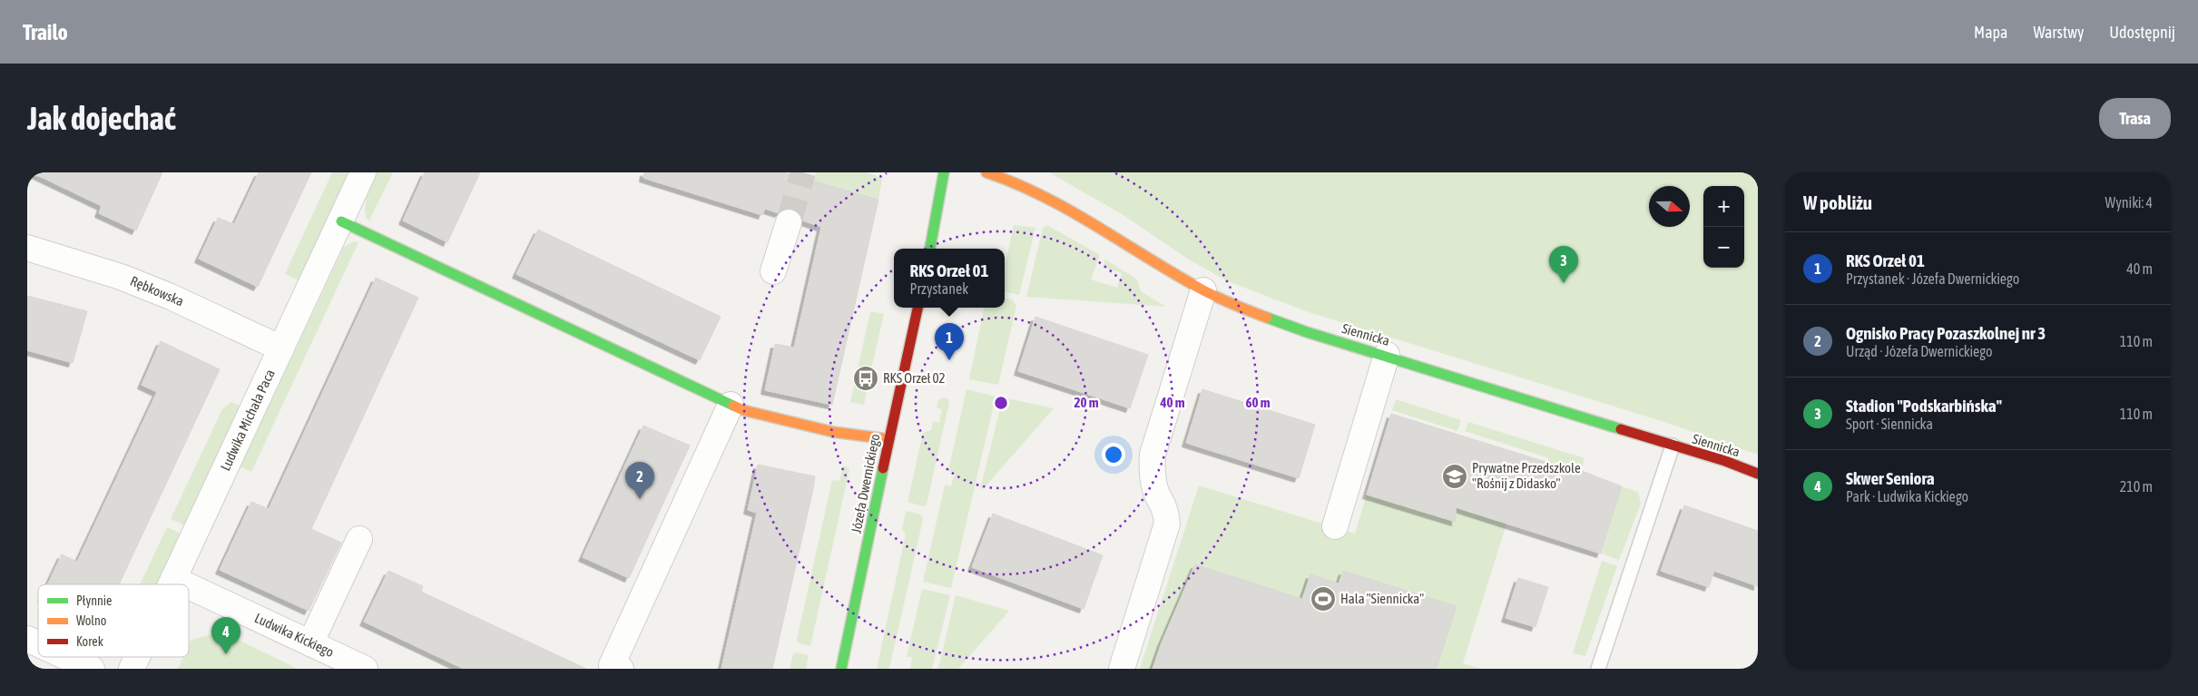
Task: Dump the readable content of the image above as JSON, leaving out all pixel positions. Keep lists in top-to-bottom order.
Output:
{
  "streets": {
    "street": [
      "Rębkowska",
      "Siennicka",
      "Ludwika Michała Paca",
      "Józefa Dwernickiego",
      "Ludwika Kickiego"
    ]
  },
  "crossings": [
    ["Rębkowska", "Ludwika Michała Paca"],
    ["Ludwika Michała Paca", "Ludwika Kickiego"]
  ],
  "places": {
    "bus stop": ["RKS Orzeł 02"],
    "school or university": ["Prywatne Przedszkole \"Rośnij z Didasko\""],
    "sports": ["Hala \"Siennicka\""]
  },
  "legend": ["Płynnie", "Wolno", "Korek"],
  "north": "right",
  "page": {
    "header": "Trailo",
    "nav": ["Mapa", "Warstwy", "Udostępnij"],
    "buttons": "Trasa",
    "title": "Jak dojechać",
    "heading": ["W pobliżu", "Wyniki: 4"],
    "map_buttons": ["+", "−"],
    "list": [
      {
        "mark": "1",
        "name": "RKS Orzeł 01",
        "note": "Przystanek · Józefa Dwernickiego",
        "value": "40 m"
      },
      {
        "mark": "2",
        "name": "Ognisko Pracy Pozaszkolnej nr 3",
        "note": "Urząd · Józefa Dwernickiego",
        "value": "110 m"
      },
      {
        "mark": "3",
        "name": "Stadion \"Podskarbińska\"",
        "note": "Sport · Siennicka",
        "value": "110 m"
      },
      {
        "mark": "4",
        "name": "Skwer Seniora",
        "note": "Park · Ludwika Kickiego",
        "value": "210 m"
      }
    ],
    "pins": [
      "3",
      "1",
      "2",
      "4"
    ],
    "popup": ["RKS Orzeł 01", "Przystanek"]
  },
  "rings": ["20 m", "40 m", "60 m"]
}
